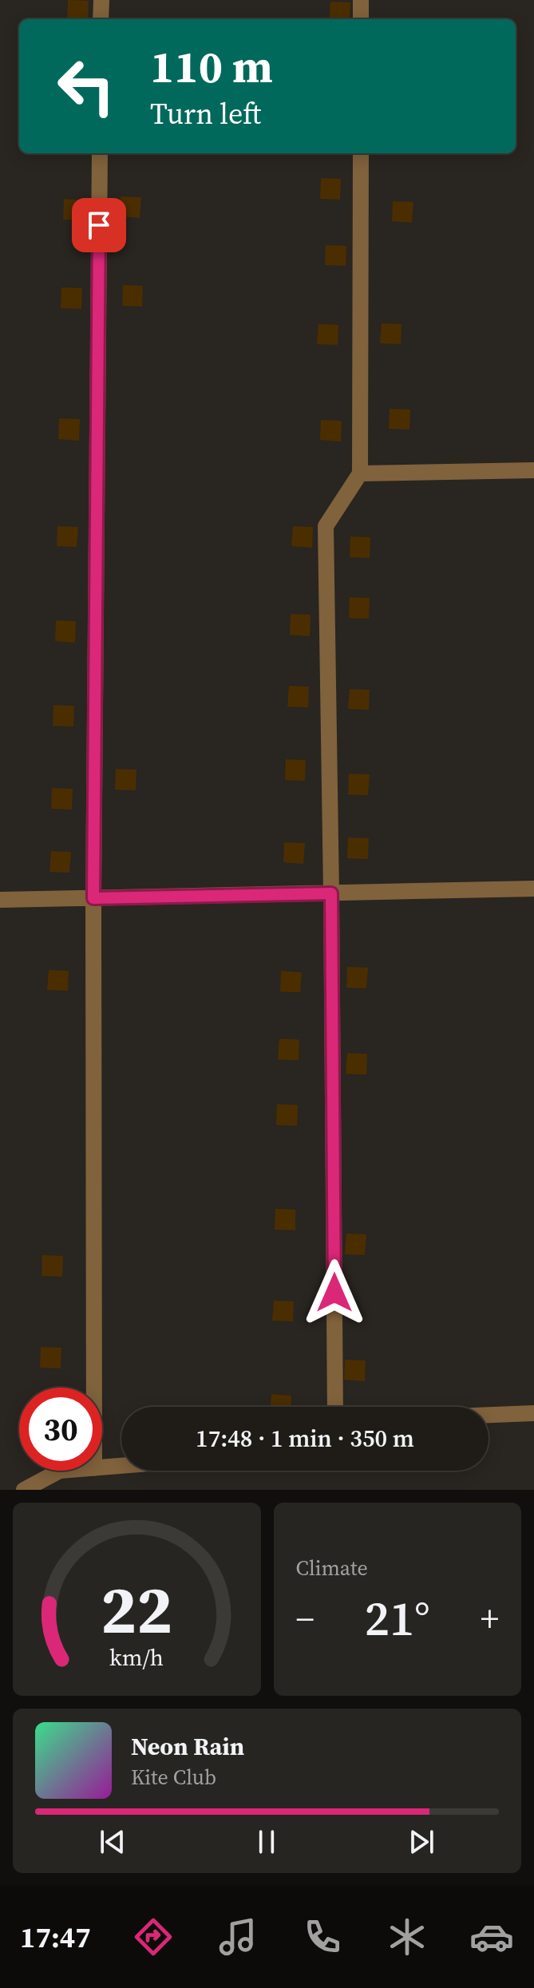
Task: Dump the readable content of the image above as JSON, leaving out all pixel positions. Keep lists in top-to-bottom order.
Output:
{
  "page": {
    "turn": ["110 m", "Turn left"],
    "limit": "30",
    "trip": "17:48 · 1 min · 350 m",
    "tile": "Climate",
    "heat": ["−", "21°", "+"],
    "song": ["Neon Rain", "Kite Club"],
    "tabs": "17:47",
    "gauge": ["22", "km/h"]
  }
}
